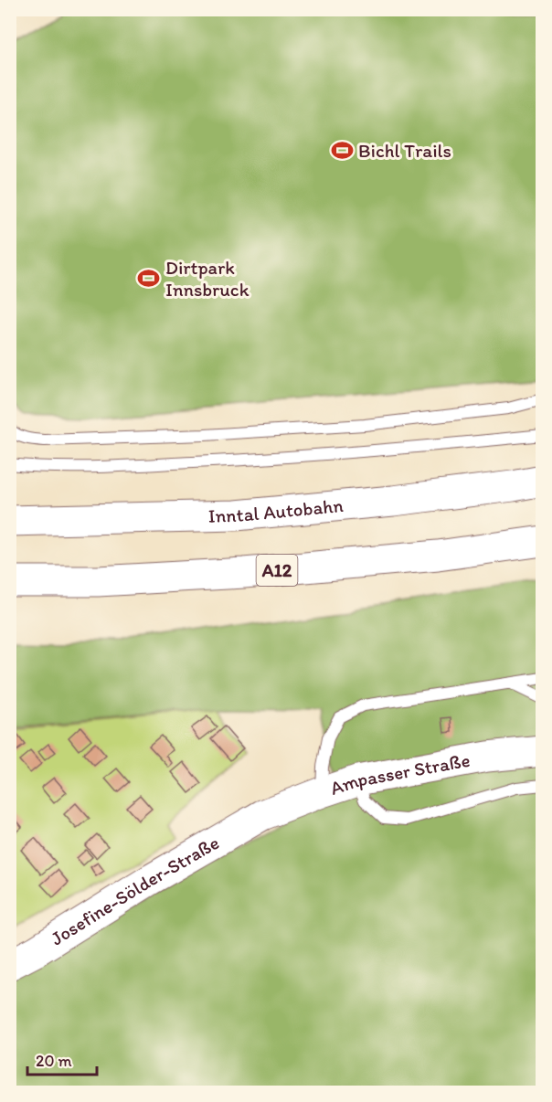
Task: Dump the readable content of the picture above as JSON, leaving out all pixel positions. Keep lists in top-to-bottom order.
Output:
{
  "streets": {
    "main road": [
      "Inntal Autobahn",
      "A12",
      "Ampasser Straße",
      "Josefine-Sölder-Straße"
    ]
  },
  "crossings": [
    ["Ampasser Straße", "Josefine-Sölder-Straße"]
  ],
  "places": {
    "sports": ["Bichl Trails", "Dirtpark Innsbruck"]
  },
  "scale_bar": "20 m"
}
